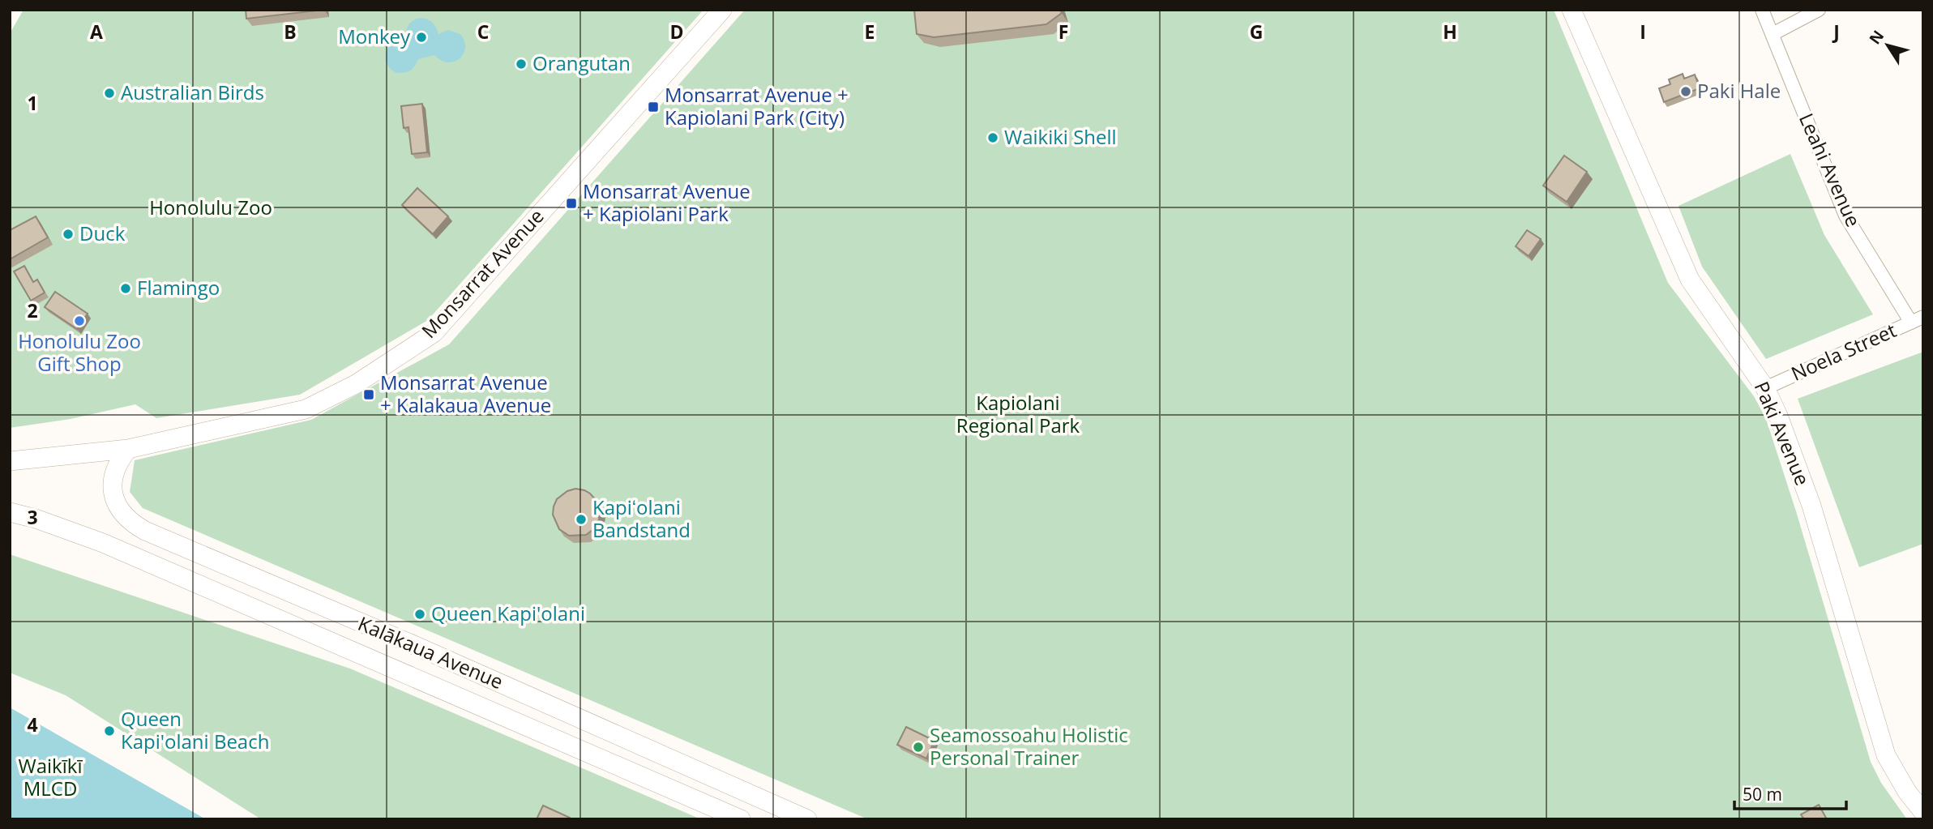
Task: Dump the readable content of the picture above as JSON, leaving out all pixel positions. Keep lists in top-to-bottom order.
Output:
{
  "streets": {
    "street": [
      "Leahi Avenue",
      "Monsarrat Avenue",
      "Noela Street",
      "Paki Avenue",
      "Kalākaua Avenue"
    ]
  },
  "crossings": [
    ["Leahi Avenue", "Noela Street"],
    ["Monsarrat Avenue", "Kalākaua Avenue"],
    ["Noela Street", "Paki Avenue"]
  ],
  "parks": ["Honolulu Zoo", "Kapiolani Regional Park", "Waikīkī MLCD"],
  "places": {
    "other": [
      "Monkey",
      "Orangutan",
      "Paki Hale",
      "Australian Birds",
      "Waikiki Shell",
      "Duck",
      "Flamingo",
      "Honolulu Zoo Gift Shop",
      "Kapiʻolani Bandstand",
      "Queen Kapi'olani",
      "Queen Kapi'olani Beach",
      "Seamossoahu Holistic Personal Trainer"
    ],
    "transit": ["Monsarrat Avenue + Kapiolani Park (City)", "Monsarrat Avenue + Kapiolani Park", "Monsarrat Avenue + Kalakaua Avenue"]
  },
  "scale_bar": "50 m",
  "north": "top left",
  "grid": {
    "columns": [
      "A",
      "B",
      "C",
      "D",
      "E",
      "F",
      "G",
      "H",
      "I",
      "J"
    ],
    "rows": [
      "1",
      "2",
      "3",
      "4"
    ]
  }
}
